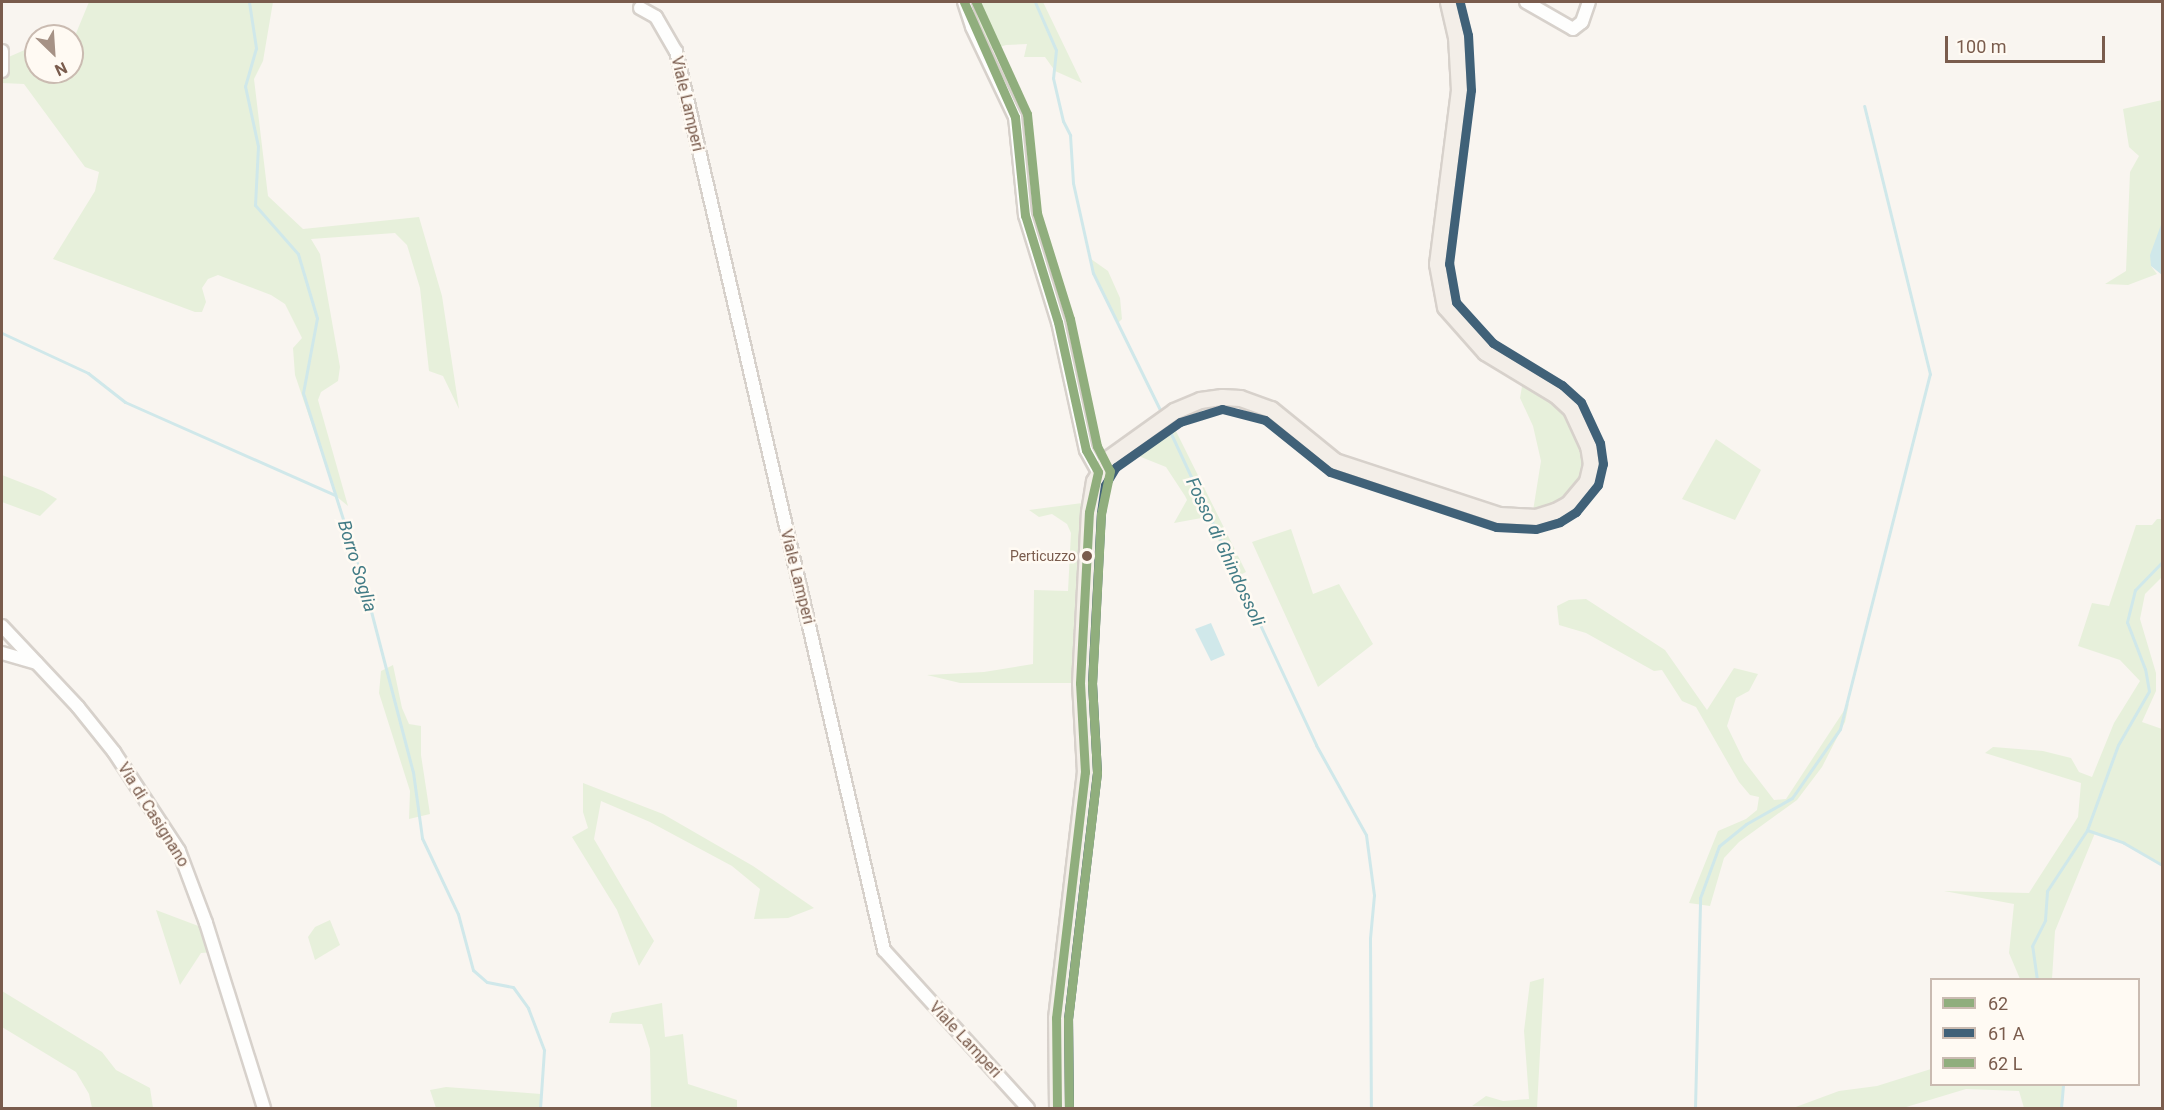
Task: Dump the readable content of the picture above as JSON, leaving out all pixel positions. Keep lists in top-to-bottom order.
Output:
{
  "streets": {
    "street": ["Viale Lamperi", "Via di Casignano"]
  },
  "water": ["Fosso di Ghindossoli", "Borro Soglia"],
  "places": ["Perticuzzo"],
  "lines": ["transit line 62"],
  "legend": ["62", "61 A", "62 L"],
  "scale_bar": "100 m",
  "north": "bottom right"
}
